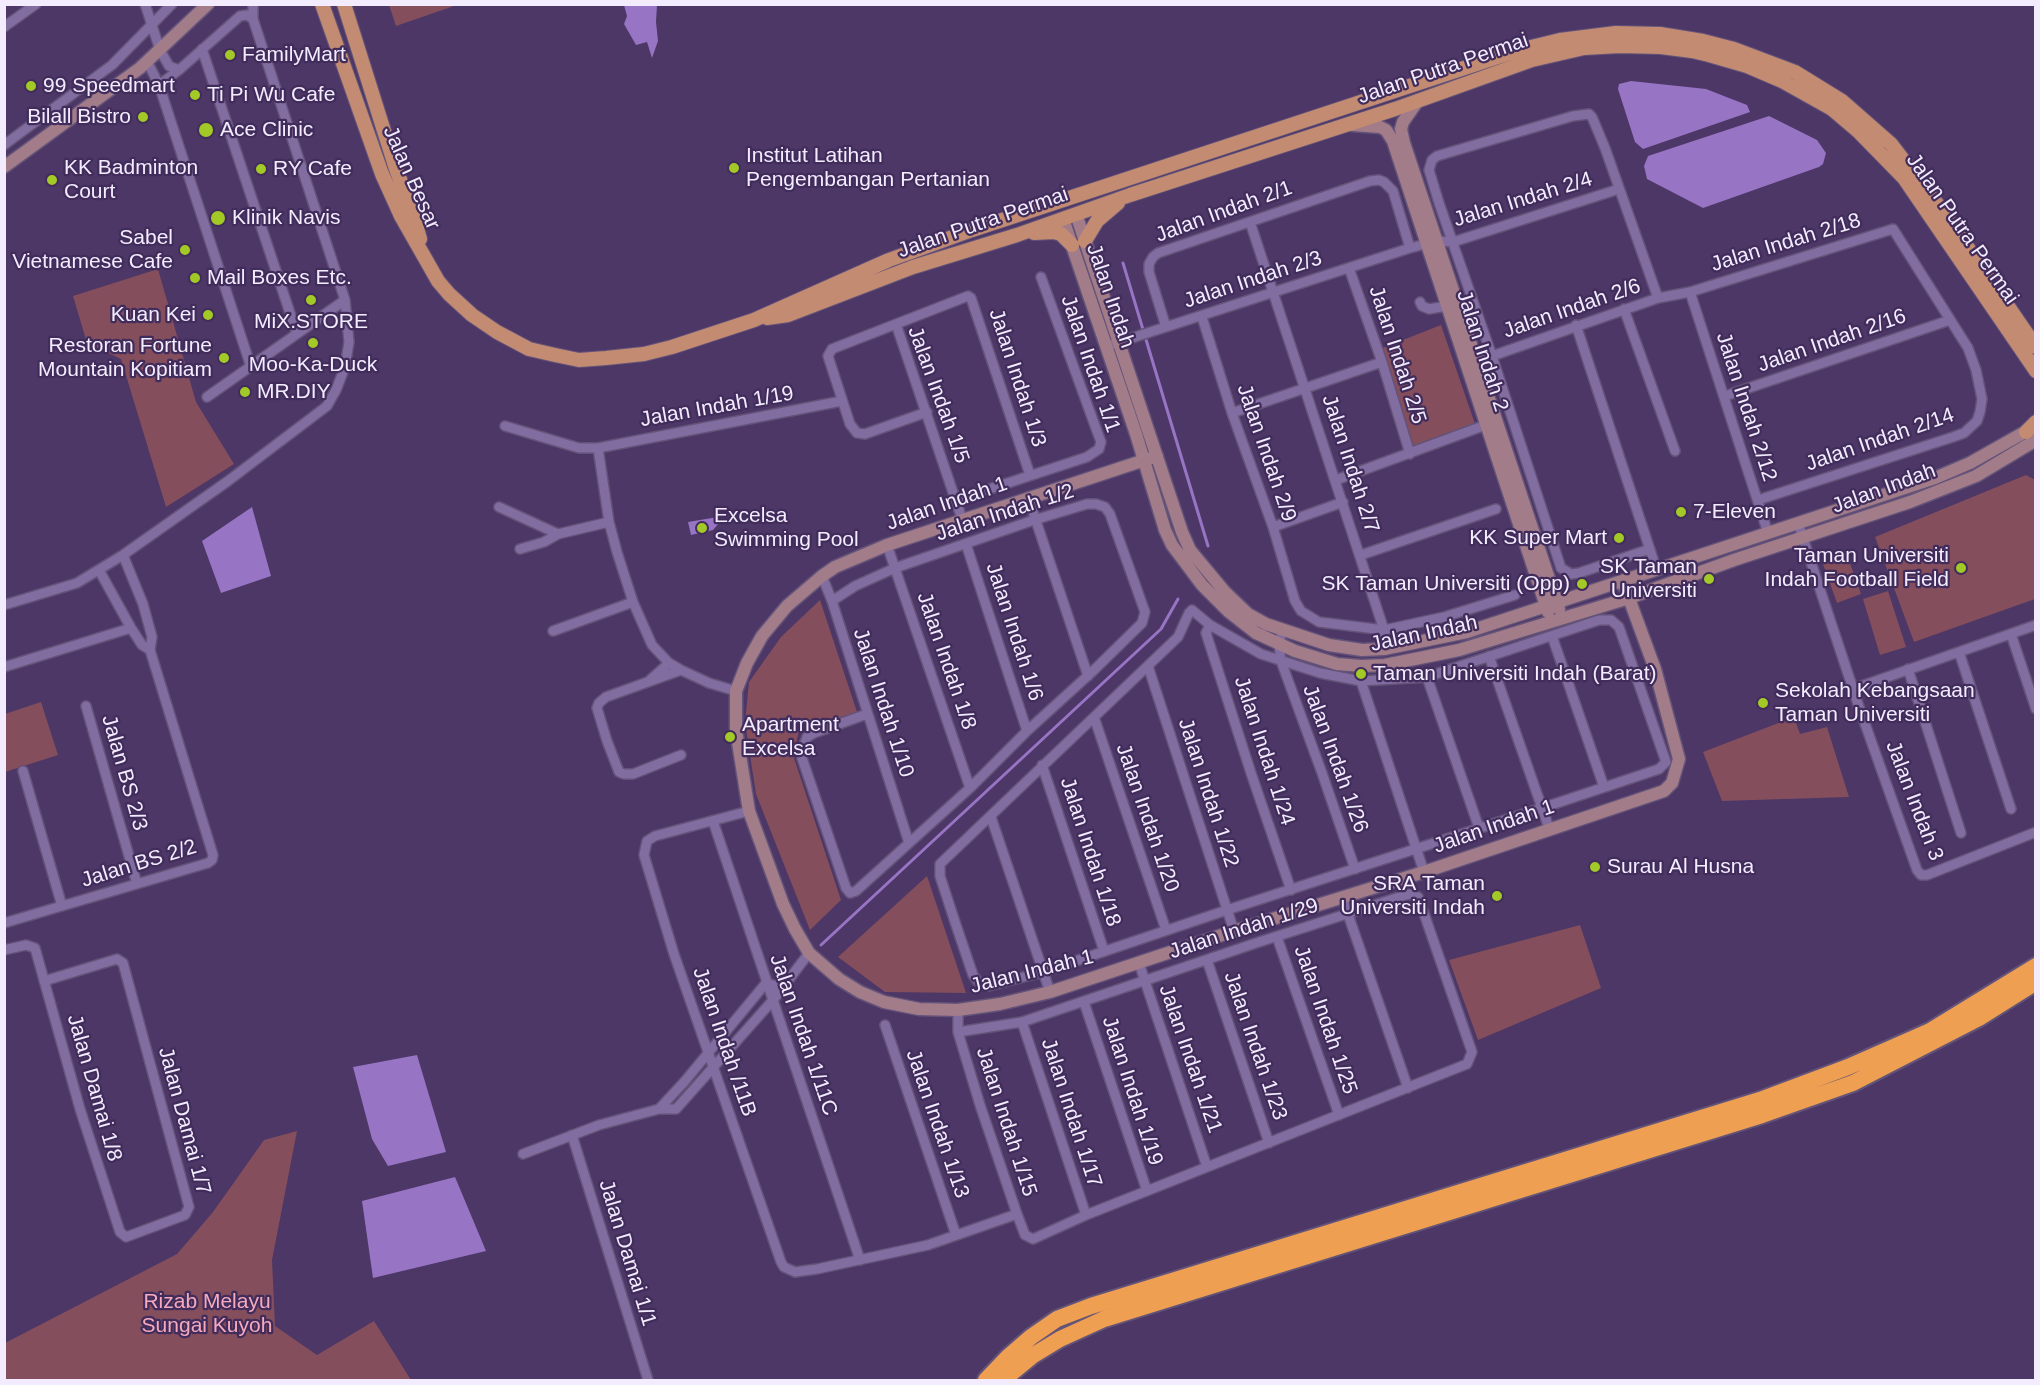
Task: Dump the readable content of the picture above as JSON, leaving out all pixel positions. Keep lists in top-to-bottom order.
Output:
{
  "streets": {
    "main road": ["Jalan Putra Permai", "Jalan Besar"],
    "street": [
      "Jalan Indah 2/4",
      "Jalan Indah 2/1",
      "Jalan Indah 2/18",
      "Jalan Indah 2/3",
      "Jalan Indah",
      "Jalan Indah 2/6",
      "Jalan Indah 2/16",
      "Jalan Indah 2",
      "Jalan Indah 2/5",
      "Jalan Indah 1/1",
      "Jalan Indah 1/3",
      "Jalan Indah 1/5",
      "Jalan Indah 1/19",
      "Jalan Indah 2/12",
      "Jalan Indah 2/14",
      "Jalan Indah 2/9",
      "Jalan Indah 2/7",
      "Jalan Indah 1",
      "Jalan Indah 1/2",
      "Jalan Indah 1/6",
      "Jalan Indah 1/8",
      "Jalan Indah 1/10",
      "Jalan Indah 1/24",
      "Jalan Indah 1/26",
      "Jalan BS 2/3",
      "Jalan Indah 1/22",
      "Jalan Indah 3",
      "Jalan Indah 1/20",
      "Jalan Indah 1/18",
      "Jalan BS 2/2",
      "Jalan Indah 1/29",
      "Jalan Indah 1/25",
      "Jalan Indah 1/11C",
      "Jalan Indah /11B",
      "Jalan Indah 1/23",
      "Jalan Indah 1/21",
      "Jalan Damai 1/8",
      "Jalan Indah 1/17",
      "Jalan Damai 1/7",
      "Jalan Indah 1/15",
      "Jalan Indah 1/13",
      "Jalan Damai 1/1"
    ]
  },
  "crossings": [
    ["Jalan Putra Permai", "Jalan Besar"],
    ["Jalan Putra Permai", "Jalan Indah"],
    ["Jalan Putra Permai", "Jalan Indah 2"],
    ["Jalan Indah 2/4", "Jalan Indah 2/1"],
    ["Jalan Indah 2/4", "Jalan Indah 2/3"],
    ["Jalan Indah 2/4", "Jalan Indah 2"],
    ["Jalan Indah 2/1", "Jalan Indah 2/3"],
    ["Jalan Indah 2/1", "Jalan Indah 2/7"],
    ["Jalan Indah 2/18", "Jalan Indah 2/6"],
    ["Jalan Indah 2/18", "Jalan Indah 2/16"],
    ["Jalan Indah 2/18", "Jalan Indah 2/12"],
    ["Jalan Indah 2/18", "Jalan Indah 2/14"],
    ["Jalan Indah 2/3", "Jalan Indah"],
    ["Jalan Indah 2/3", "Jalan Indah 2/5"],
    ["Jalan Indah 2/3", "Jalan Indah 2/9"],
    ["Jalan Indah 2/3", "Jalan Indah 2/7"],
    ["Jalan Indah", "Jalan Indah 2"],
    ["Jalan Indah", "Jalan Indah 2/12"],
    ["Jalan Indah", "Jalan Indah 2/7"],
    ["Jalan Indah", "Jalan Indah 1"],
    ["Jalan Indah", "Jalan Indah 1/26"],
    ["Jalan Indah", "Jalan Indah 3"],
    ["Jalan Indah 2/6", "Jalan Indah 2"],
    ["Jalan Indah 2/6", "Jalan Indah 2/12"],
    ["Jalan Indah 2/16", "Jalan Indah 2/12"],
    ["Jalan Indah 2/16", "Jalan Indah 2/14"],
    ["Jalan Indah 1/1", "Jalan Indah 1/3"],
    ["Jalan Indah 1/3", "Jalan Indah 1/5"],
    ["Jalan Indah 1/5", "Jalan Indah 1/19"],
    ["Jalan Indah 1/5", "Jalan Indah 1"],
    ["Jalan Indah 1/19", "Jalan Indah 1/29"],
    ["Jalan Indah 2/12", "Jalan Indah 2/14"],
    ["Jalan Indah 2/9", "Jalan Indah 2/7"],
    ["Jalan Indah 1", "Jalan Indah 1/8"],
    ["Jalan Indah 1", "Jalan Indah 1/10"],
    ["Jalan Indah 1", "Jalan Indah 1/22"],
    ["Jalan Indah 1", "Jalan Indah 1/21"],
    ["Jalan Indah 1", "Jalan Indah 1/15"],
    ["Jalan Indah 1/2", "Jalan Indah 1/6"],
    ["Jalan Indah 1/2", "Jalan Indah 1/8"],
    ["Jalan Indah 1/2", "Jalan Indah 1/10"],
    ["Jalan BS 2/3", "Jalan BS 2/2"],
    ["Jalan Indah 1/29", "Jalan Indah 1/25"],
    ["Jalan Indah 1/29", "Jalan Indah 1/23"],
    ["Jalan Indah 1/29", "Jalan Indah 1/21"],
    ["Jalan Indah 1/29", "Jalan Indah 1/17"],
    ["Jalan Indah 1/29", "Jalan Indah 1/15"],
    ["Jalan Indah 1/11C", "Jalan Indah /11B"],
    ["Jalan Damai 1/8", "Jalan Damai 1/7"],
    ["Jalan Indah 1/17", "Jalan Indah 1/15"]
  ],
  "parks": ["Rizab Melayu Sungai Kuyoh"],
  "places": [
    "FamilyMart",
    "99 Speedmart",
    "Ti Pi Wu Cafe",
    "Bilall Bistro",
    "Ace Clinic",
    "Institut Latihan Pengembangan Pertanian",
    "RY Cafe",
    "KK Badminton Court",
    "Klinik Navis",
    "Sabel Vietnamese Cafe",
    "Mail Boxes Etc.",
    "MiX.STORE",
    "Kuan Kei",
    "Moo-Ka-Duck",
    "Restoran Fortune Mountain Kopitiam",
    "MR.DIY",
    "7-Eleven",
    "Excelsa Swimming Pool",
    "KK Super Mart",
    "Taman Universiti Indah Football Field",
    "SK Taman Universiti",
    "SK Taman Universiti (Opp)",
    "Taman Universiti Indah (Barat)",
    "Sekolah Kebangsaan Taman Universiti",
    "Apartment Excelsa",
    "Surau Al Husna",
    "SRA Taman Universiti Indah"
  ]
}
